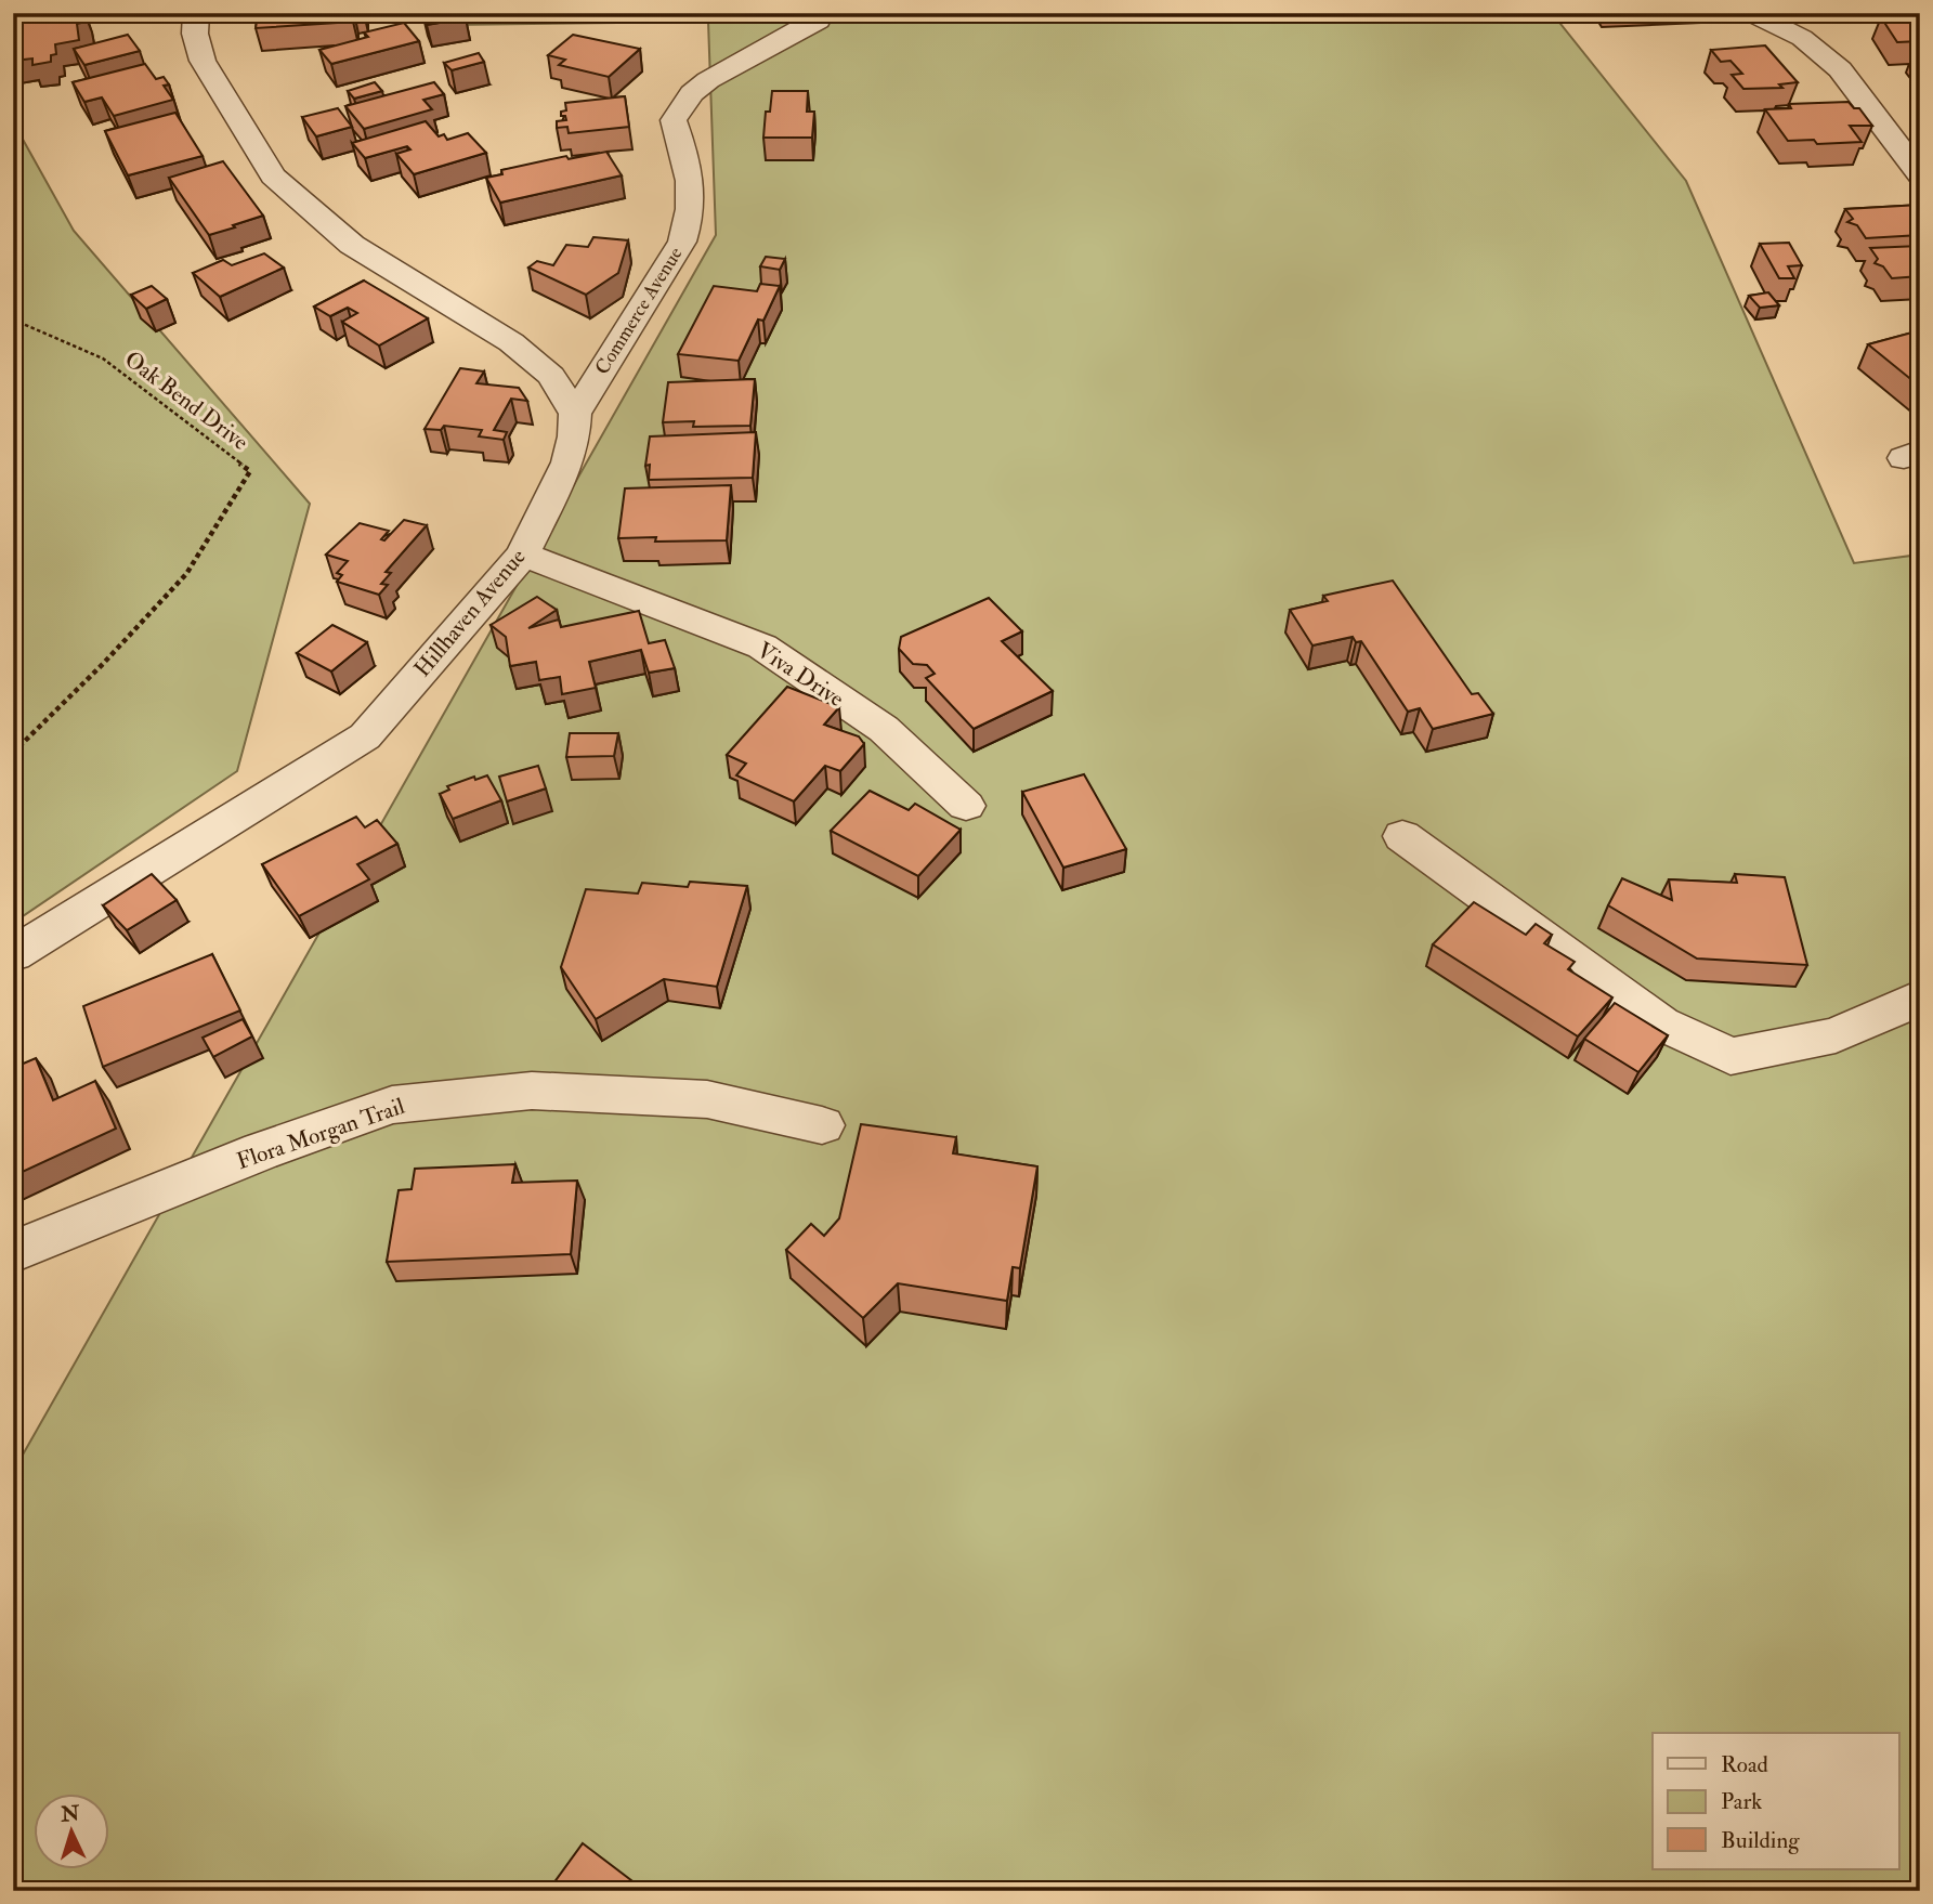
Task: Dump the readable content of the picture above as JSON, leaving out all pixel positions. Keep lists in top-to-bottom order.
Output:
{
  "streets": {
    "street": [
      "Commerce Avenue",
      "Hillhaven Avenue",
      "Viva Drive",
      "Flora Morgan Trail"
    ],
    "path": ["Oak Bend Drive"]
  },
  "crossings": [
    ["Commerce Avenue", "Hillhaven Avenue"],
    ["Hillhaven Avenue", "Viva Drive"]
  ],
  "legend": ["Road", "Park", "Building"],
  "north": "top"
}
